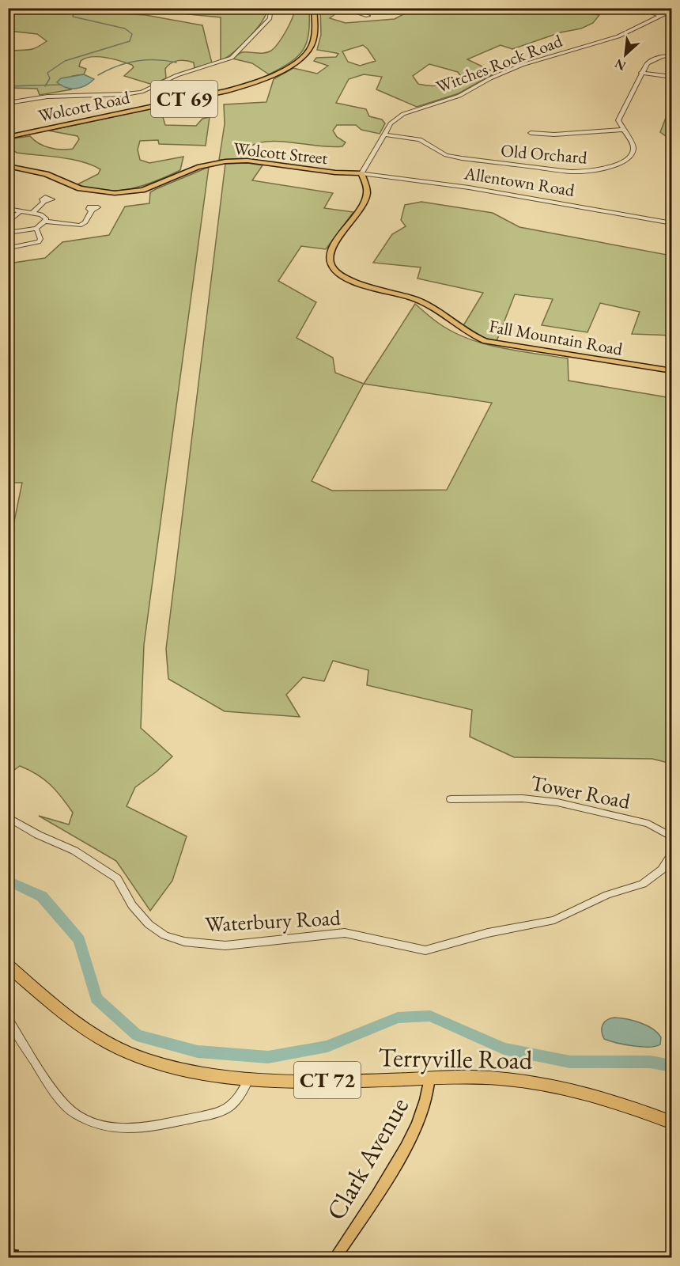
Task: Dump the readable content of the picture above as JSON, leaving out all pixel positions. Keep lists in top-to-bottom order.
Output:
{
  "streets": {
    "highway": ["Terryville Road", "CT 72"],
    "main road": [
      "CT 69",
      "Wolcott Road",
      "Wolcott Street",
      "Fall Mountain Road",
      "Clark Avenue"
    ],
    "street": [
      "Witches Rock Road",
      "Old Orchard",
      "Allentown Road",
      "Tower Road",
      "Waterbury Road"
    ]
  },
  "crossings": [
    ["Witches Rock Road", "Wolcott Street"],
    ["Witches Rock Road", "Old Orchard"],
    ["Witches Rock Road", "Allentown Road"],
    ["Witches Rock Road", "Fall Mountain Road"],
    ["Wolcott Street", "Allentown Road"],
    ["Wolcott Street", "Fall Mountain Road"],
    ["Allentown Road", "Fall Mountain Road"],
    ["Terryville Road", "Clark Avenue"]
  ],
  "north": "bottom left"
}
